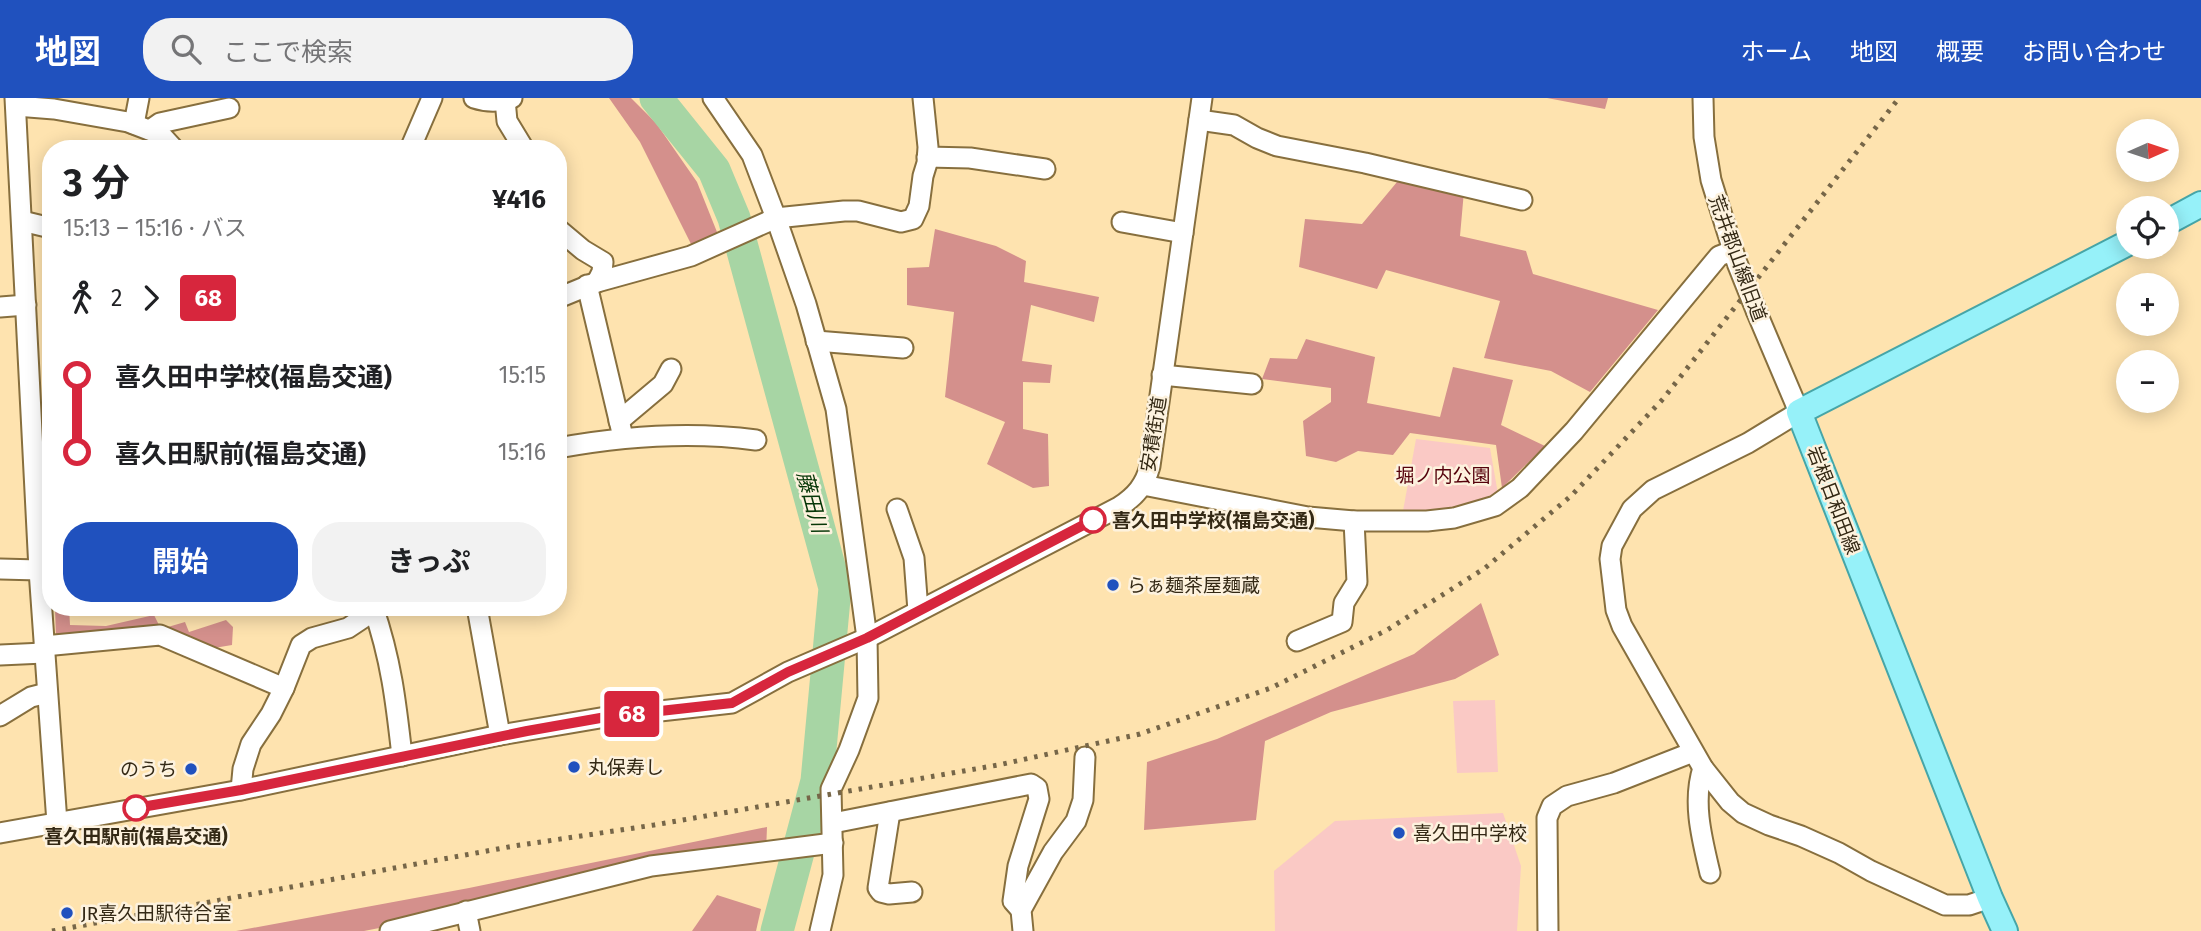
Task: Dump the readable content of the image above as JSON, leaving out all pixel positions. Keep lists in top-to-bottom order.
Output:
{
  "streets": {
    "main road": ["岩根日和田線"],
    "street": ["荒井郡山線旧道", "安積街道"]
  },
  "crossings": [
    ["荒井郡山線旧道", "岩根日和田線"]
  ],
  "water": ["藤田川"],
  "parks": ["堀ノ内公園"],
  "places": [
    "喜久田中学校(福島交通)",
    "らぁ麺茶屋麺蔵",
    "丸保寿し",
    "のうち",
    "喜久田駅前(福島交通)",
    "喜久田中学校",
    "JR喜久田駅待合室"
  ],
  "lines": ["bus line 68"],
  "north": "right",
  "page": {
    "header": "地図",
    "search": "ここで検索",
    "nav": [
      "ホーム",
      "地図",
      "概要",
      "お問い合わせ"
    ],
    "on_map": "68",
    "map_buttons": ["+", "−"],
    "heading": ["3 分", "15:13 – 15:16 · バス", "¥416"],
    "legs": ["2", "68"],
    "list": [
      {
        "name": "喜久田中学校(福島交通)",
        "value": "15:15"
      },
      {
        "name": "喜久田駅前(福島交通)",
        "value": "15:16"
      }
    ],
    "buttons": ["開始", "きっぷ"]
  }
}
